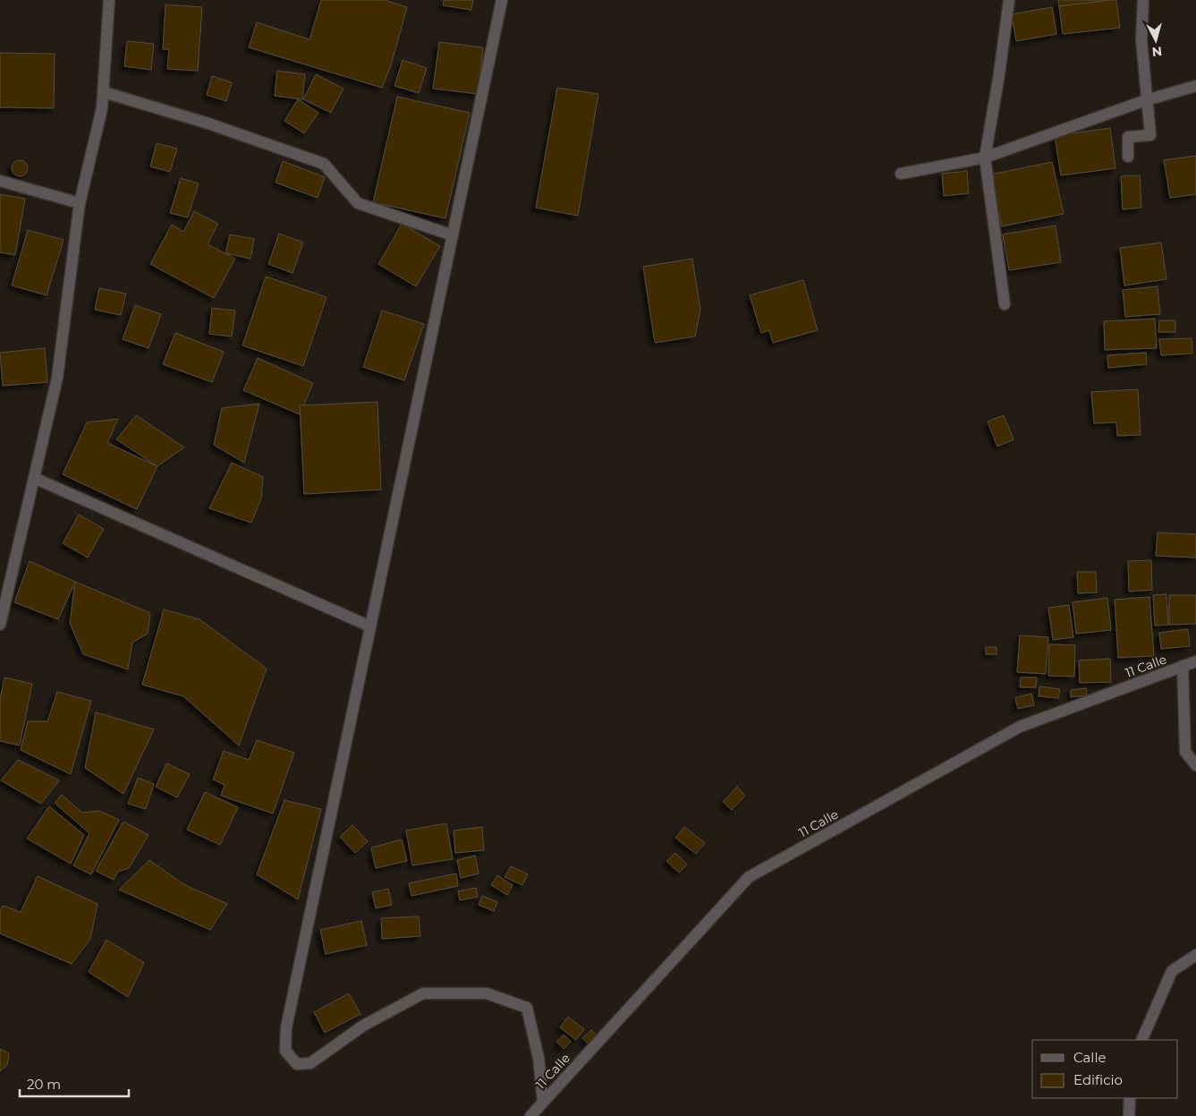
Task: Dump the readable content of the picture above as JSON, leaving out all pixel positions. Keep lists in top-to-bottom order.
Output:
{
  "streets": {
    "street": ["11 Calle"]
  },
  "legend": ["Calle", "Edificio"],
  "scale_bar": "20 m",
  "north": "bottom"
}
